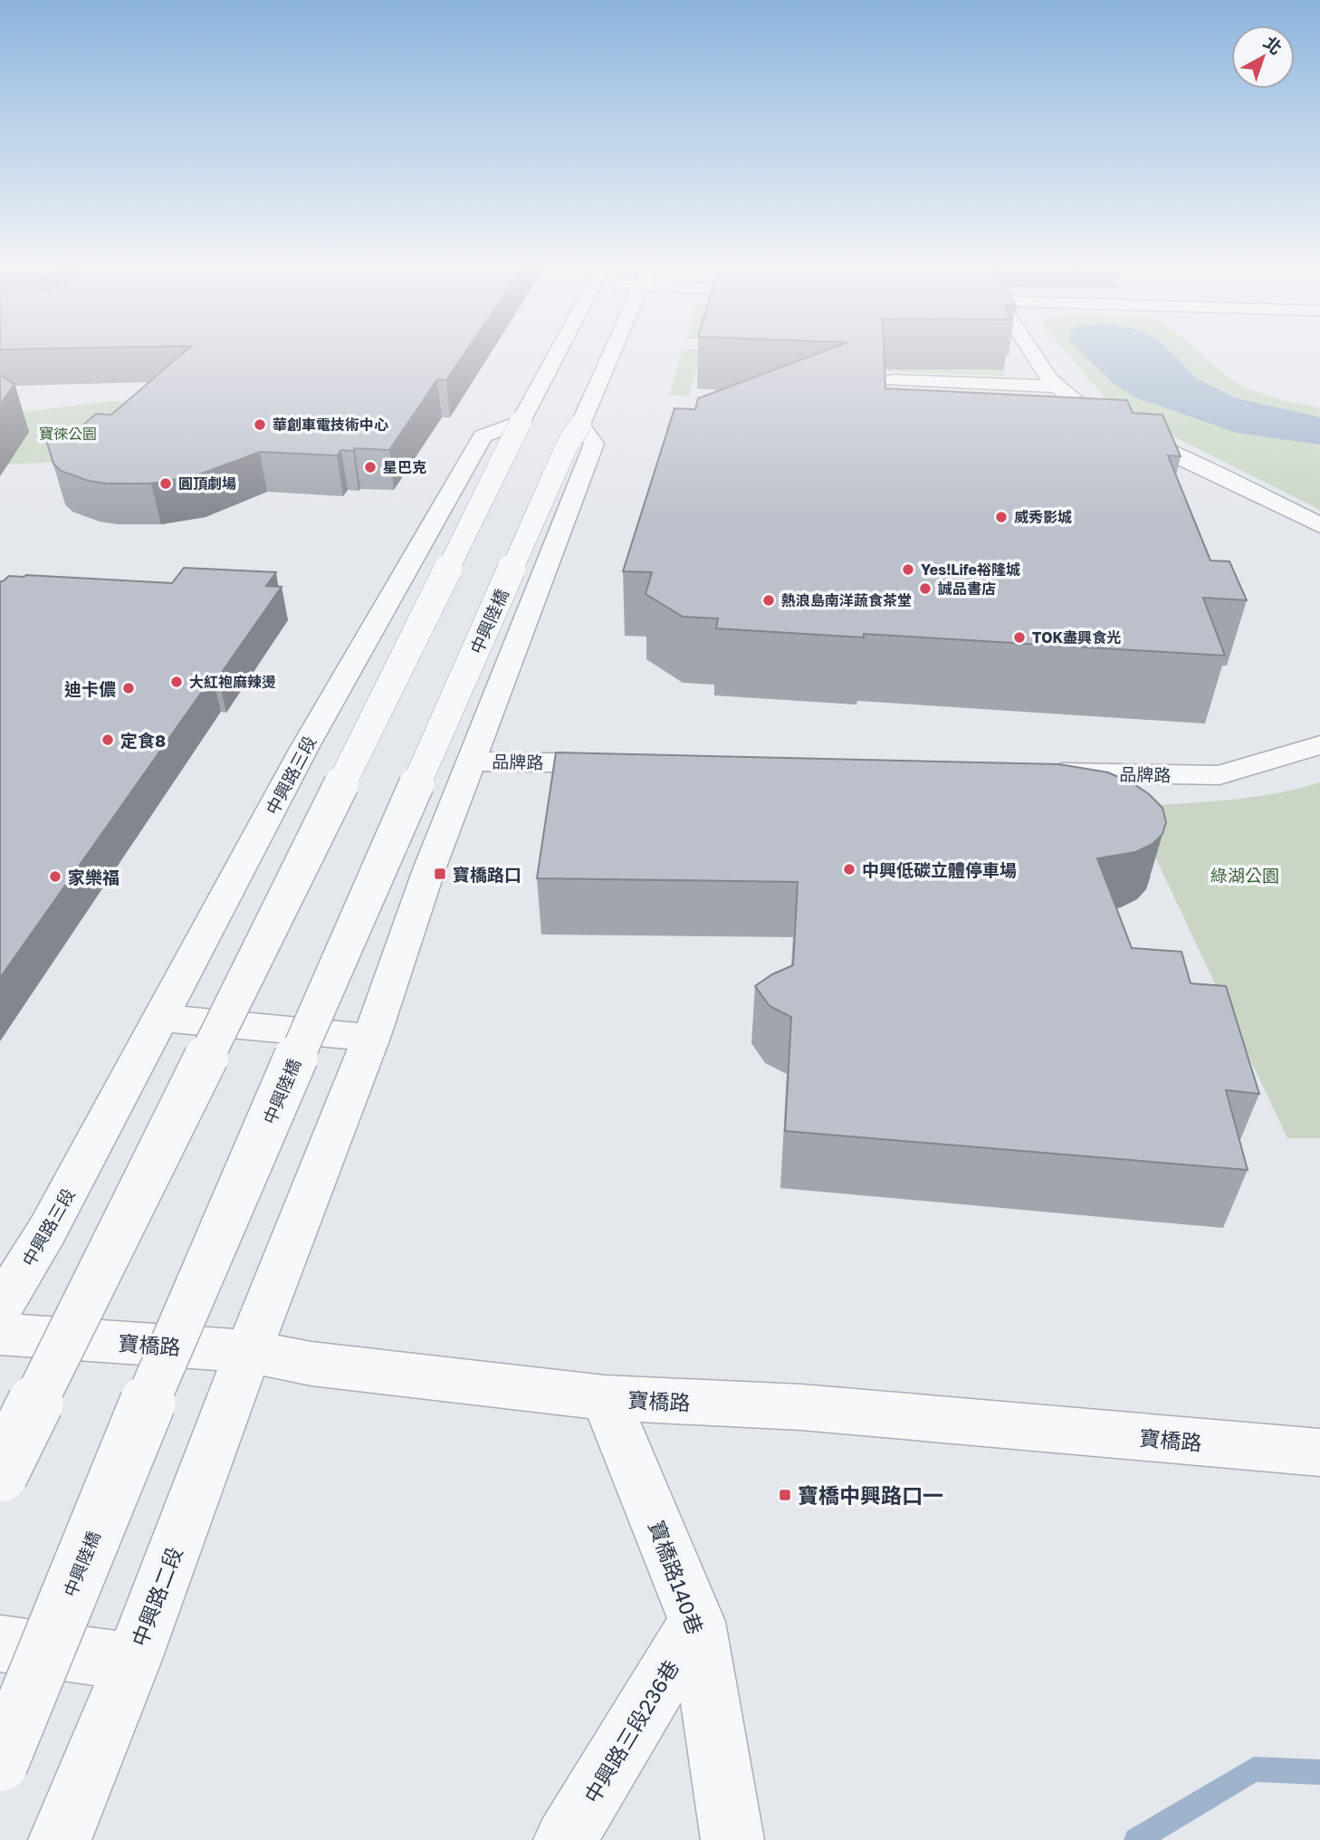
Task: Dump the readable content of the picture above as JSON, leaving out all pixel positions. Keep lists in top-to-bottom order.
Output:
{
  "streets": {
    "street": [
      "中興陸橋",
      "品牌路",
      "中興路三段",
      "寶橋路",
      "寶橋路140巷",
      "中興路二段",
      "中興路三段236巷"
    ]
  },
  "crossings": [
    ["寶橋路", "寶橋路140巷"],
    ["寶橋路", "中興路二段"],
    ["寶橋路140巷", "中興路三段236巷"]
  ],
  "parks": ["寶徠公園", "綠湖公園"],
  "places": {
    "other": [
      "華創車電技術中心",
      "星巴克",
      "圓頂劇場",
      "威秀影城",
      "Yes!Life裕隆城",
      "誠品書店",
      "熱浪島南洋蔬食茶堂",
      "TOK盡興食光",
      "大紅袍麻辣燙",
      "迪卡儂",
      "定食8",
      "中興低碳立體停車場",
      "家樂福"
    ],
    "transit": ["寶橋路口", "寶橋中興路口一"]
  },
  "north": "top right"
}
